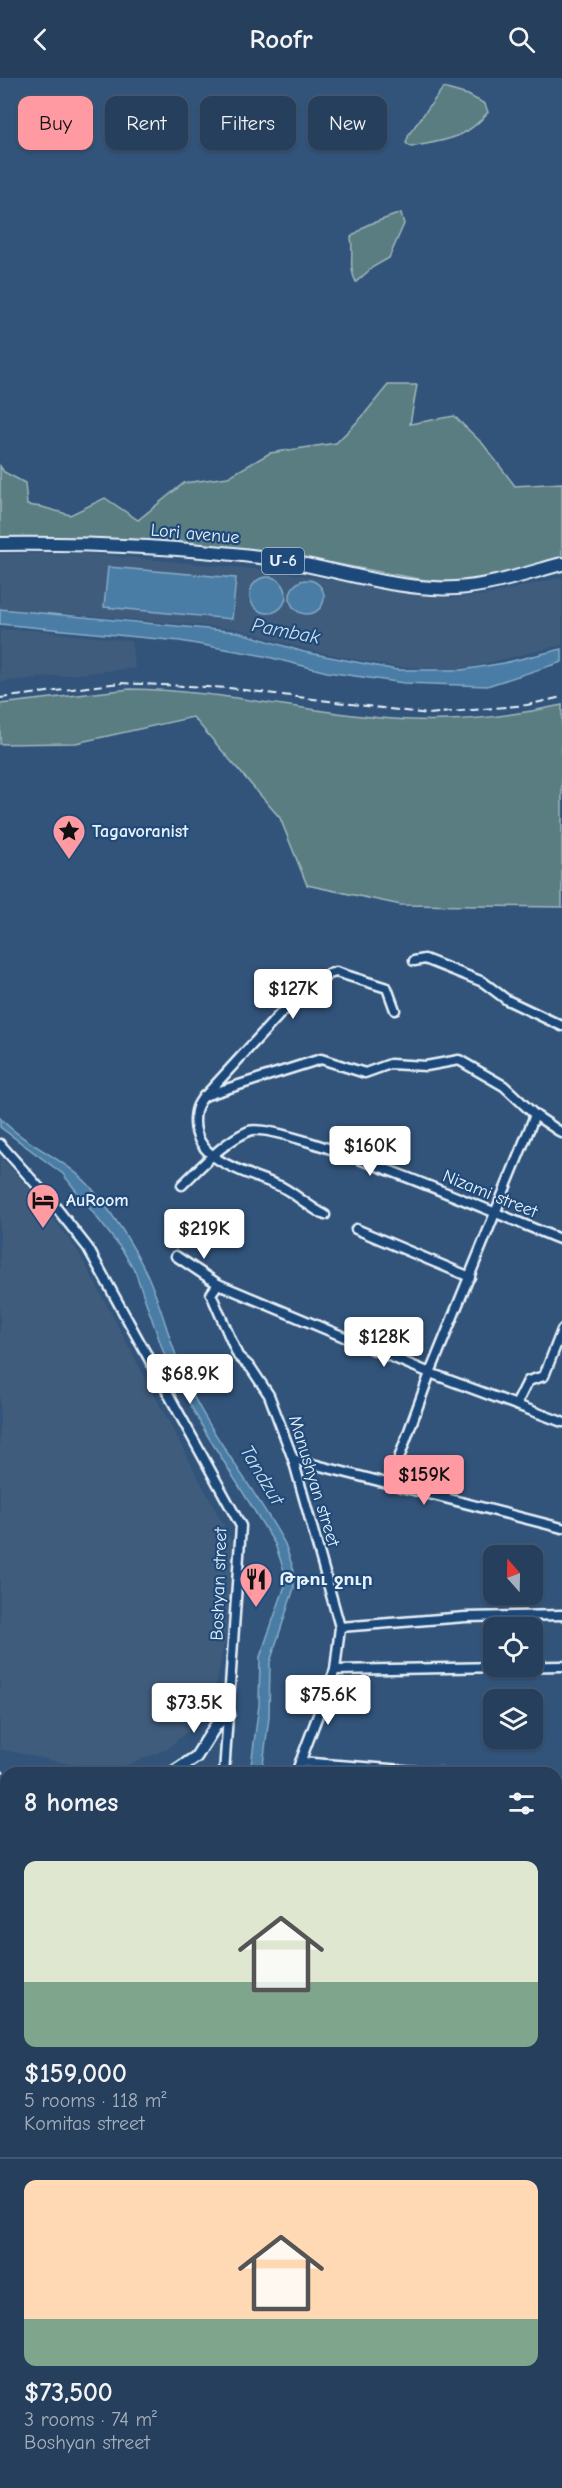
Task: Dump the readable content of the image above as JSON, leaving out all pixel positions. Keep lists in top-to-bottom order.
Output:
{
  "streets": {
    "highway": ["Lori avenue", "Մ-6"],
    "street": ["Nizami street", "Manushyan street", "Boshyan street"]
  },
  "water": ["Pambak", "Tandzut"],
  "places": {
    "place": ["Tagavoranist"],
    "hotel": ["AuRoom"],
    "restaurant": ["Թթու ջուր"]
  },
  "north": "top",
  "page": {
    "header": "Roofr",
    "chip": [
      "Buy",
      "Rent",
      "Filters",
      "New"
    ],
    "price": [
      "$127K",
      "$160K",
      "$219K",
      "$128K",
      "$68.9K",
      "$159K",
      "$75.6K",
      "$73.5K"
    ],
    "heading": "8 homes",
    "list": [
      {
        "name": "$159,000",
        "note": "5 rooms · 118 m² · Komitas street"
      },
      {
        "name": "$73,500",
        "note": "3 rooms · 74 m² · Boshyan street"
      }
    ]
  }
}
